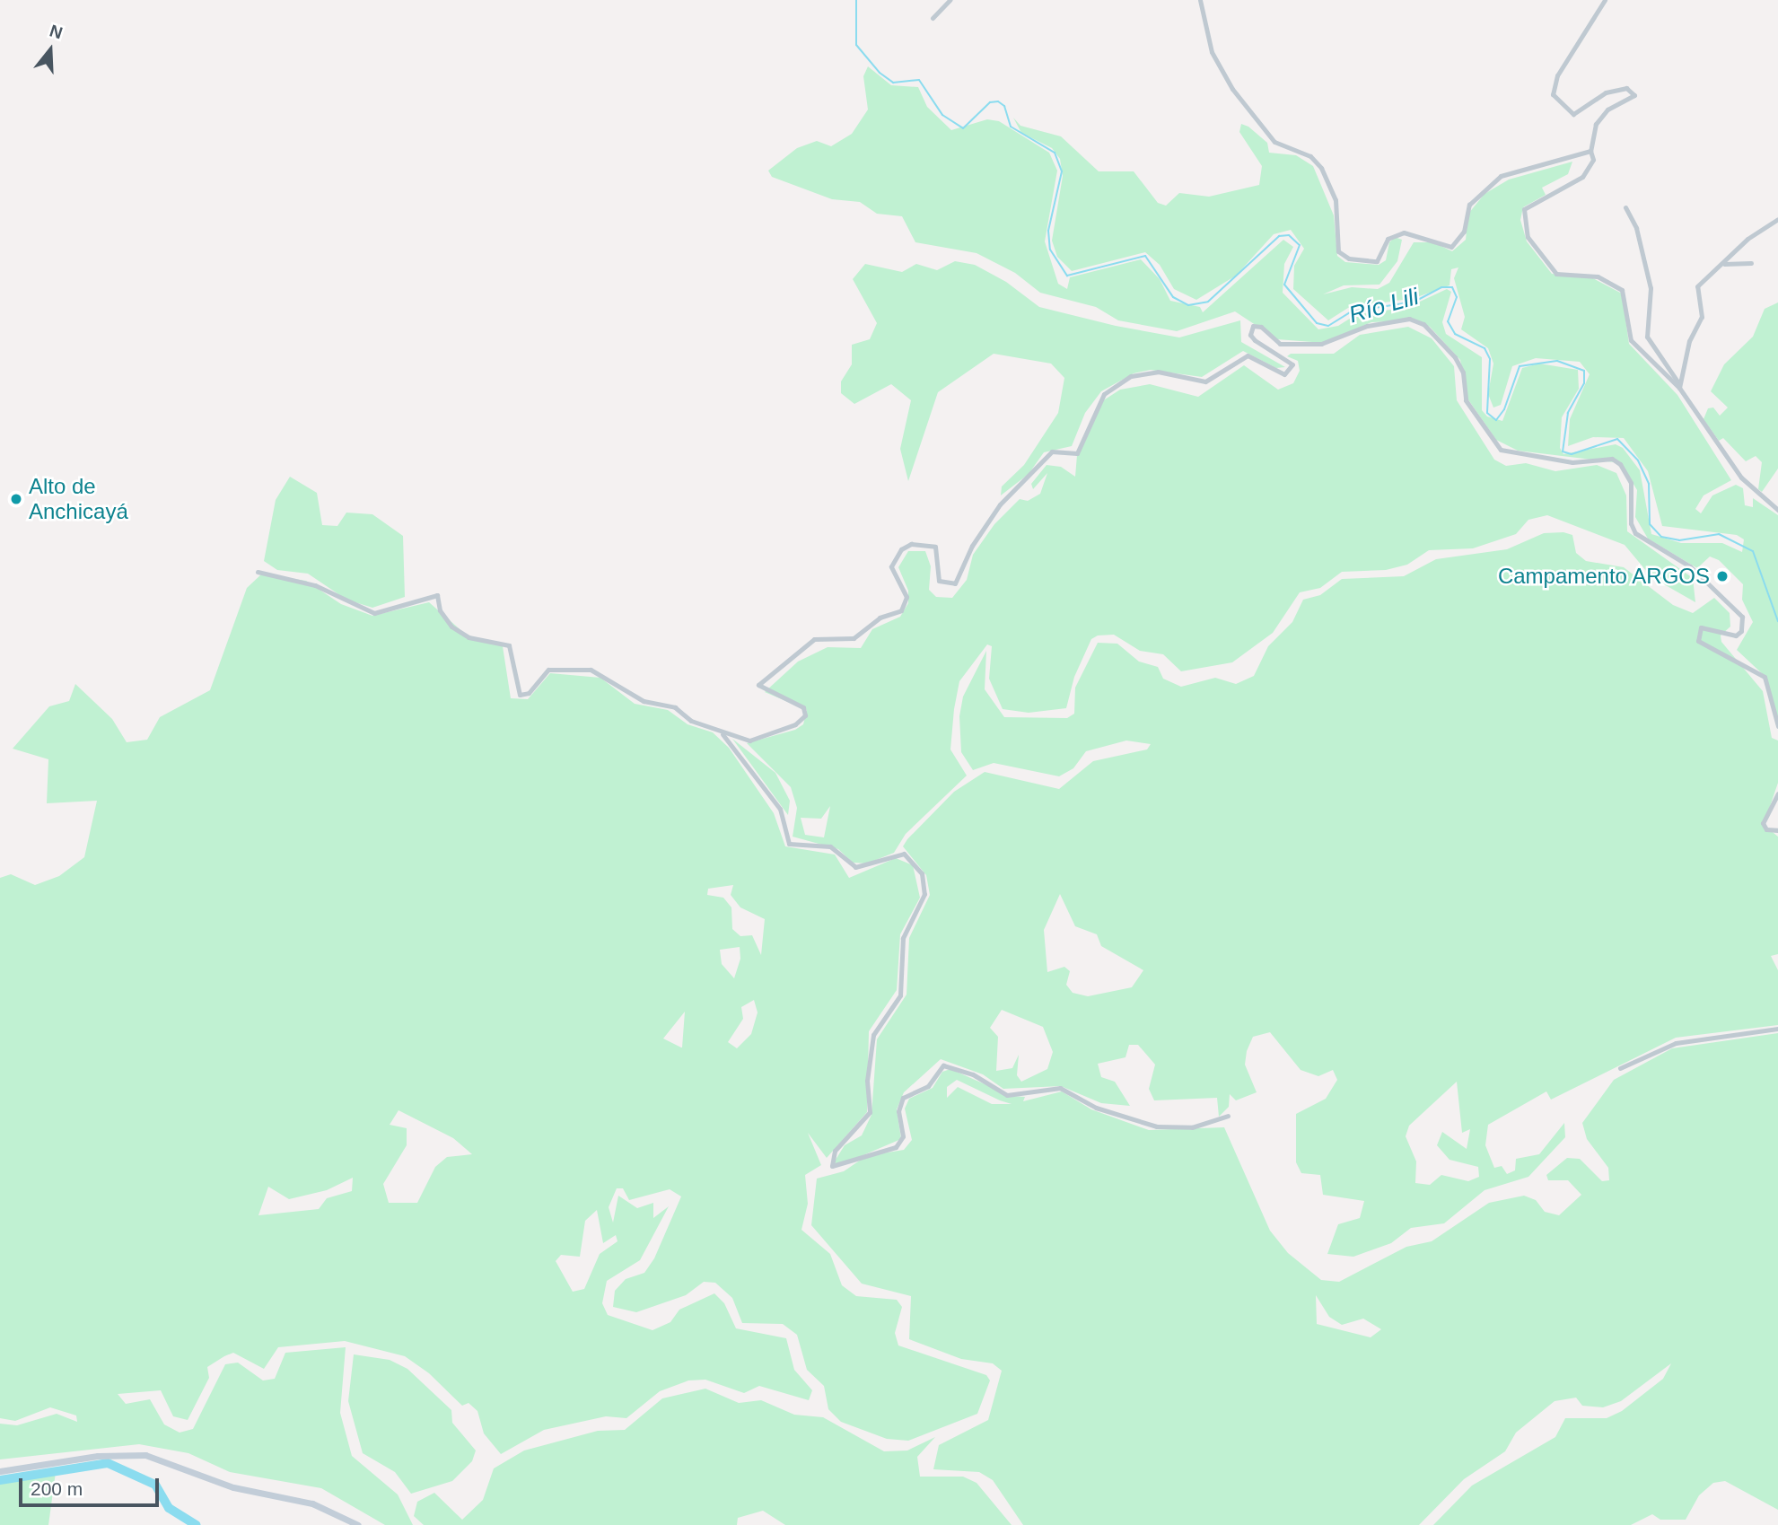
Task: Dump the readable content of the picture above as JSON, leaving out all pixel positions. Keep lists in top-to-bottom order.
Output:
{
  "water": ["Río Lili"],
  "places": ["Alto de Anchicayá", "Campamento ARGOS"],
  "scale_bar": "200 m",
  "north": "top"
}
